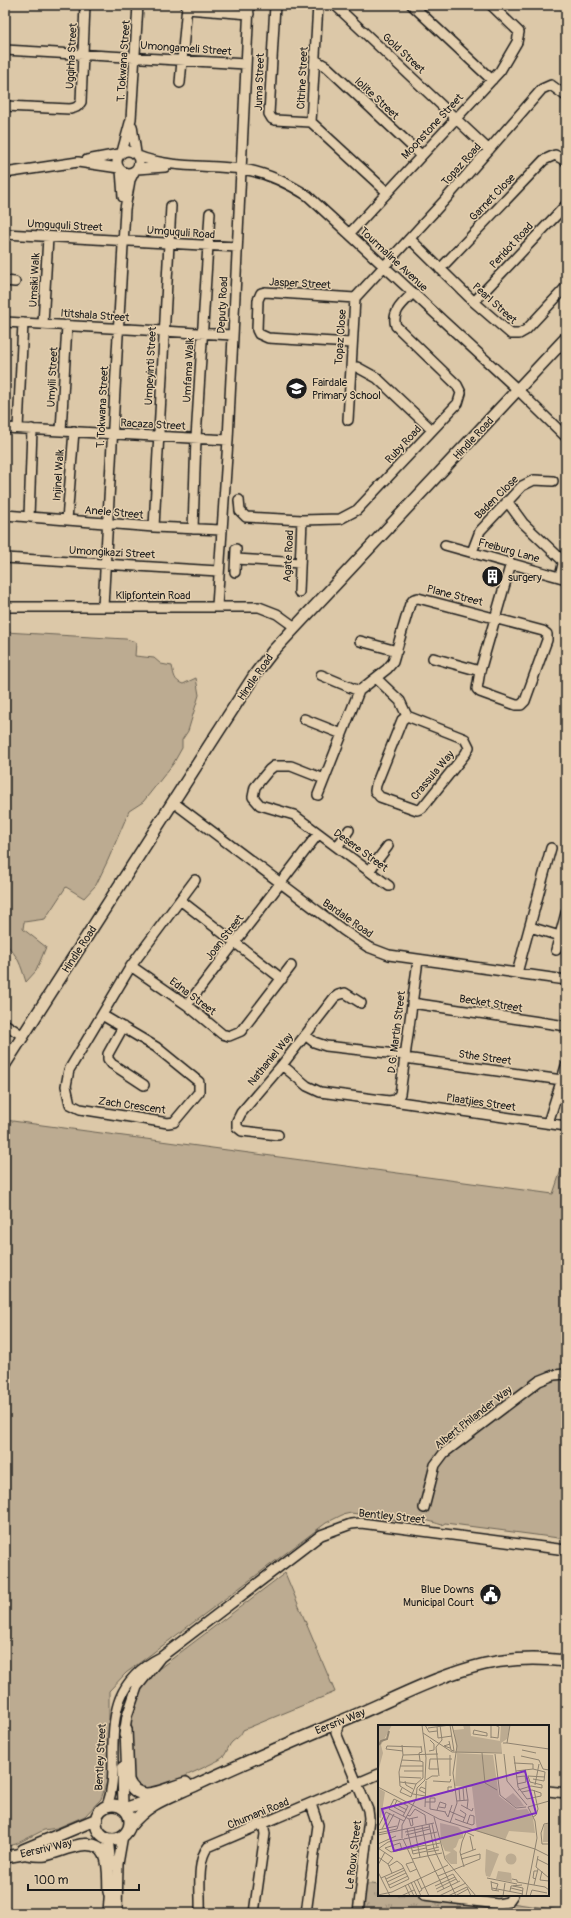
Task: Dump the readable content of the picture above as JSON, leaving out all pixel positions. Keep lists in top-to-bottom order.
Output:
{
  "streets": {
    "main road": ["Hindle Road", "Eersriv Way"],
    "street": [
      "Umongameli Street",
      "Gold Street",
      "Ugqirha Street",
      "T. Tokwana Street",
      "Citrine Street",
      "Juma Street",
      "Iolite Street",
      "Moonstone Street",
      "Topaz Road",
      "Garnet Close",
      "Umguquli Street",
      "Umguquli Road",
      "Peridot Road",
      "Tourmaline Avenue",
      "Umsiki Walk",
      "Jasper Street",
      "Pearl Street",
      "Deputy Road",
      "Ititshala Street",
      "Topaz Close",
      "Umpeyinti Street",
      "Umfama Walk",
      "Umyili Street",
      "Racaza Street",
      "Ruby Road",
      "Injinel Walk",
      "Baden Close",
      "Anele Street",
      "Freiburg Lane",
      "Umongikazi Street",
      "Agate Road",
      "Klipfontein Road",
      "Plane Street",
      "Crassula Way",
      "Desere Street",
      "Bardale Road",
      "Joan Street",
      "Edna Street",
      "Becket Street",
      "D.G. Martin Street",
      "Sthe Street",
      "Nathaniel Way",
      "Plaatjies Street",
      "Zach Crescent",
      "Albert Philander Way",
      "Bentley Street",
      "Chumani Road",
      "Le Roux Street"
    ]
  },
  "crossings": [
    ["Umongameli Street", "Ugqirha Street"],
    ["Umongameli Street", "T. Tokwana Street"],
    ["Umongameli Street", "Deputy Road"],
    ["Gold Street", "Moonstone Street"],
    ["Gold Street", "Topaz Road"],
    ["T. Tokwana Street", "Umguquli Street"],
    ["T. Tokwana Street", "Umguquli Road"],
    ["T. Tokwana Street", "Ititshala Street"],
    ["T. Tokwana Street", "Racaza Street"],
    ["T. Tokwana Street", "Anele Street"],
    ["T. Tokwana Street", "Umongikazi Street"],
    ["T. Tokwana Street", "Klipfontein Road"],
    ["Citrine Street", "Juma Street"],
    ["Citrine Street", "Iolite Street"],
    ["Citrine Street", "Moonstone Street"],
    ["Iolite Street", "Moonstone Street"],
    ["Moonstone Street", "Tourmaline Avenue"],
    ["Topaz Road", "Tourmaline Avenue"],
    ["Topaz Road", "Pearl Street"],
    ["Topaz Road", "Topaz Close"],
    ["Garnet Close", "Pearl Street"],
    ["Umguquli Street", "Umguquli Road"],
    ["Umguquli Street", "Umsiki Walk"],
    ["Umguquli Road", "Deputy Road"],
    ["Umguquli Road", "Umpeyinti Street"],
    ["Umguquli Road", "Umfama Walk"],
    ["Peridot Road", "Pearl Street"],
    ["Tourmaline Avenue", "Deputy Road"],
    ["Tourmaline Avenue", "Topaz Close"],
    ["Tourmaline Avenue", "Hindle Road"],
    ["Tourmaline Avenue", "Ruby Road"],
    ["Umsiki Walk", "Ititshala Street"],
    ["Jasper Street", "Topaz Close"],
    ["Deputy Road", "Ititshala Street"],
    ["Deputy Road", "Racaza Street"],
    ["Deputy Road", "Anele Street"],
    ["Deputy Road", "Umongikazi Street"],
    ["Deputy Road", "Klipfontein Road"],
    ["Ititshala Street", "Umpeyinti Street"],
    ["Ititshala Street", "Umfama Walk"],
    ["Ititshala Street", "Umyili Street"],
    ["Umpeyinti Street", "Racaza Street"],
    ["Umpeyinti Street", "Anele Street"],
    ["Umfama Walk", "Racaza Street"],
    ["Umfama Walk", "Anele Street"],
    ["Umyili Street", "Racaza Street"],
    ["Racaza Street", "Injinel Walk"],
    ["Hindle Road", "Klipfontein Road"],
    ["Hindle Road", "Bardale Road"],
    ["Ruby Road", "Agate Road"],
    ["Injinel Walk", "Anele Street"],
    ["Baden Close", "Freiburg Lane"],
    ["Freiburg Lane", "Plane Street"],
    ["Desere Street", "Joan Street"],
    ["Bardale Road", "Joan Street"],
    ["Bardale Road", "D.G. Martin Street"],
    ["Joan Street", "Edna Street"],
    ["Edna Street", "Zach Crescent"],
    ["Becket Street", "D.G. Martin Street"],
    ["D.G. Martin Street", "Sthe Street"],
    ["D.G. Martin Street", "Plaatjies Street"],
    ["Sthe Street", "Nathaniel Way"],
    ["Nathaniel Way", "Plaatjies Street"],
    ["Bentley Street", "Eersriv Way"],
    ["Chumani Road", "Le Roux Street"]
  ],
  "places": {
    "school or university": ["Fairdale Primary School"],
    "building": ["surgery"],
    "public building": ["Blue Downs Municipal Court"]
  },
  "scale_bar": "100 m"
}
